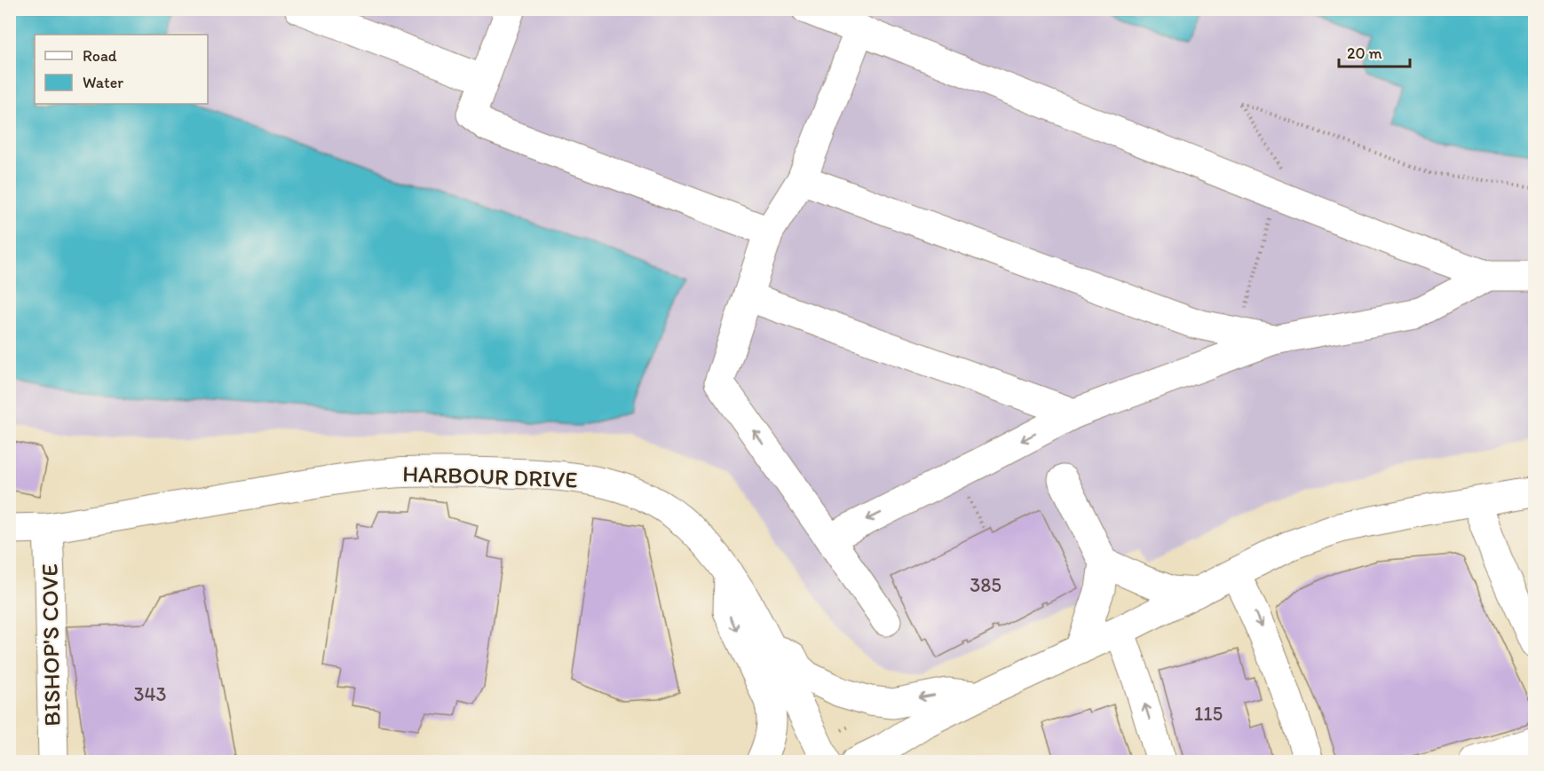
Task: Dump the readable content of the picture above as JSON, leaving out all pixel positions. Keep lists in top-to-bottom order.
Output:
{
  "streets": {
    "main road": ["HARBOUR DRIVE", "BISHOP'S COVE"]
  },
  "crossings": [
    ["HARBOUR DRIVE", "BISHOP'S COVE"]
  ],
  "house_numbers": ["385", "343", "115"],
  "legend": ["Road", "Water"],
  "scale_bar": "20 m"
}
